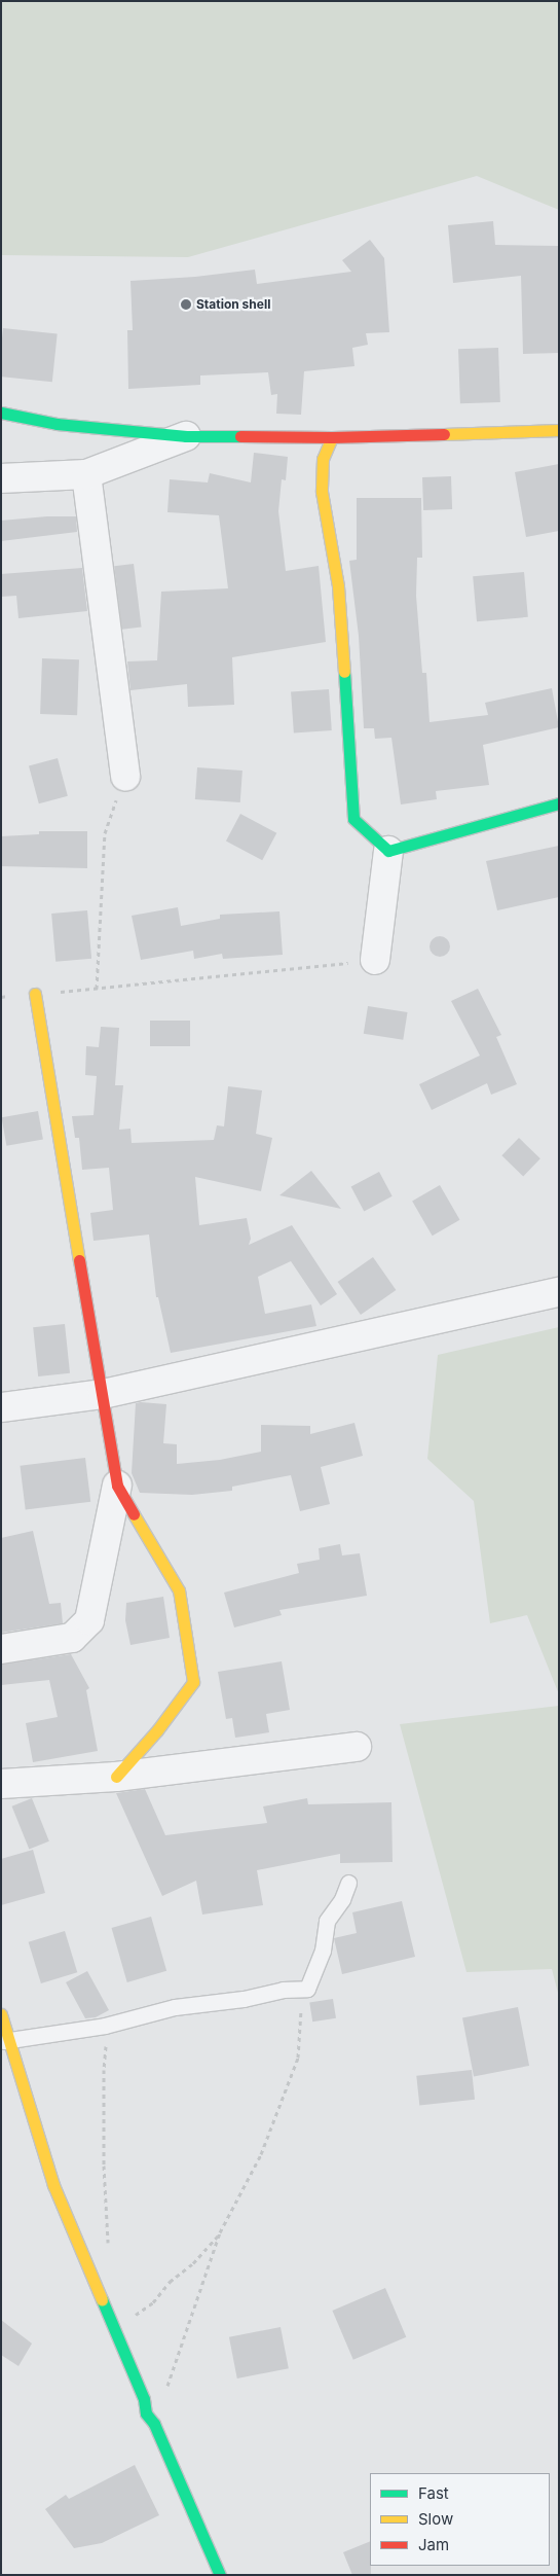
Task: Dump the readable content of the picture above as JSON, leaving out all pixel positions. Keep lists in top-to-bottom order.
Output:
{
  "places": ["Station shell"],
  "legend": ["Fast", "Slow", "Jam"]
}
